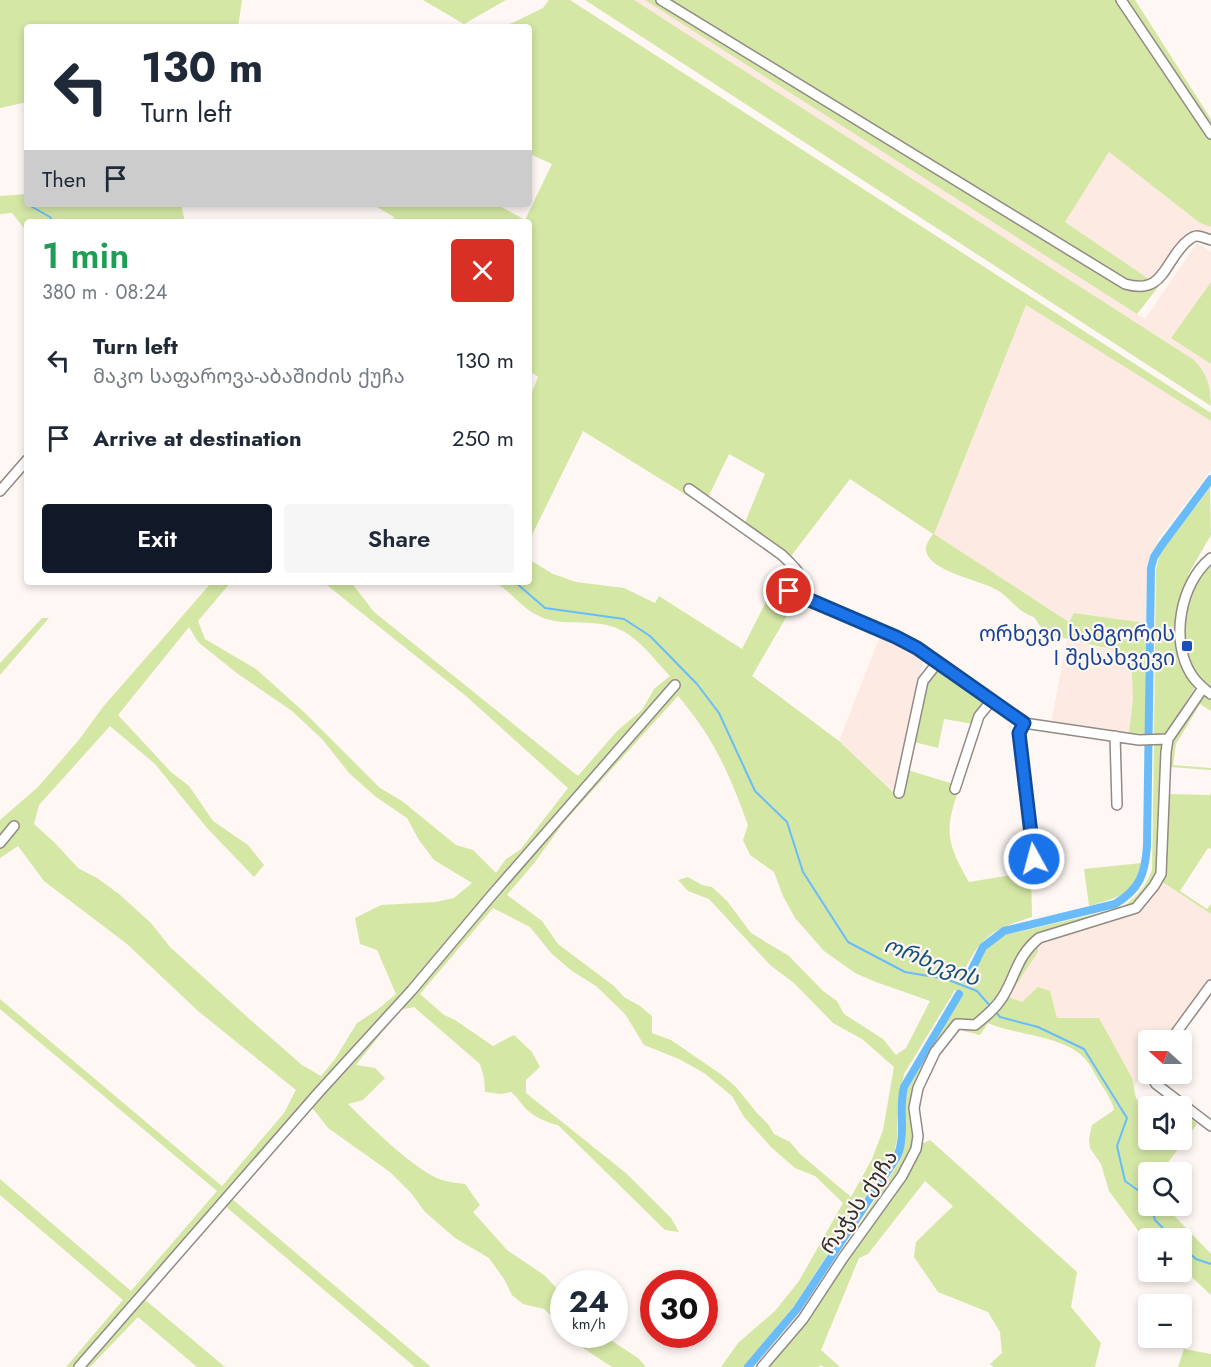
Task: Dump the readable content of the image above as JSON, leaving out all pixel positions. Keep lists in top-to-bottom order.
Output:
{
  "streets": {
    "street": ["რაჭას ქუჩა"]
  },
  "water": ["ორხევის"],
  "places": {
    "transit": ["ორხევი სამგორის I შესახვევი"]
  },
  "north": "left",
  "page": {
    "turn": ["130 m", "Turn left"],
    "then": "Then",
    "heading": ["1 min", "380 m · 08:24"],
    "list": [
      {
        "name": "Turn left",
        "note": "მაკო საფაროვა-აბაშიძის ქუჩა",
        "value": "130 m"
      },
      {
        "name": "Arrive at destination",
        "value": "250 m"
      }
    ],
    "buttons": ["Exit", "Share"],
    "map_buttons": ["+", "−"],
    "speed": "24 km/h",
    "limit": "30"
  }
}
